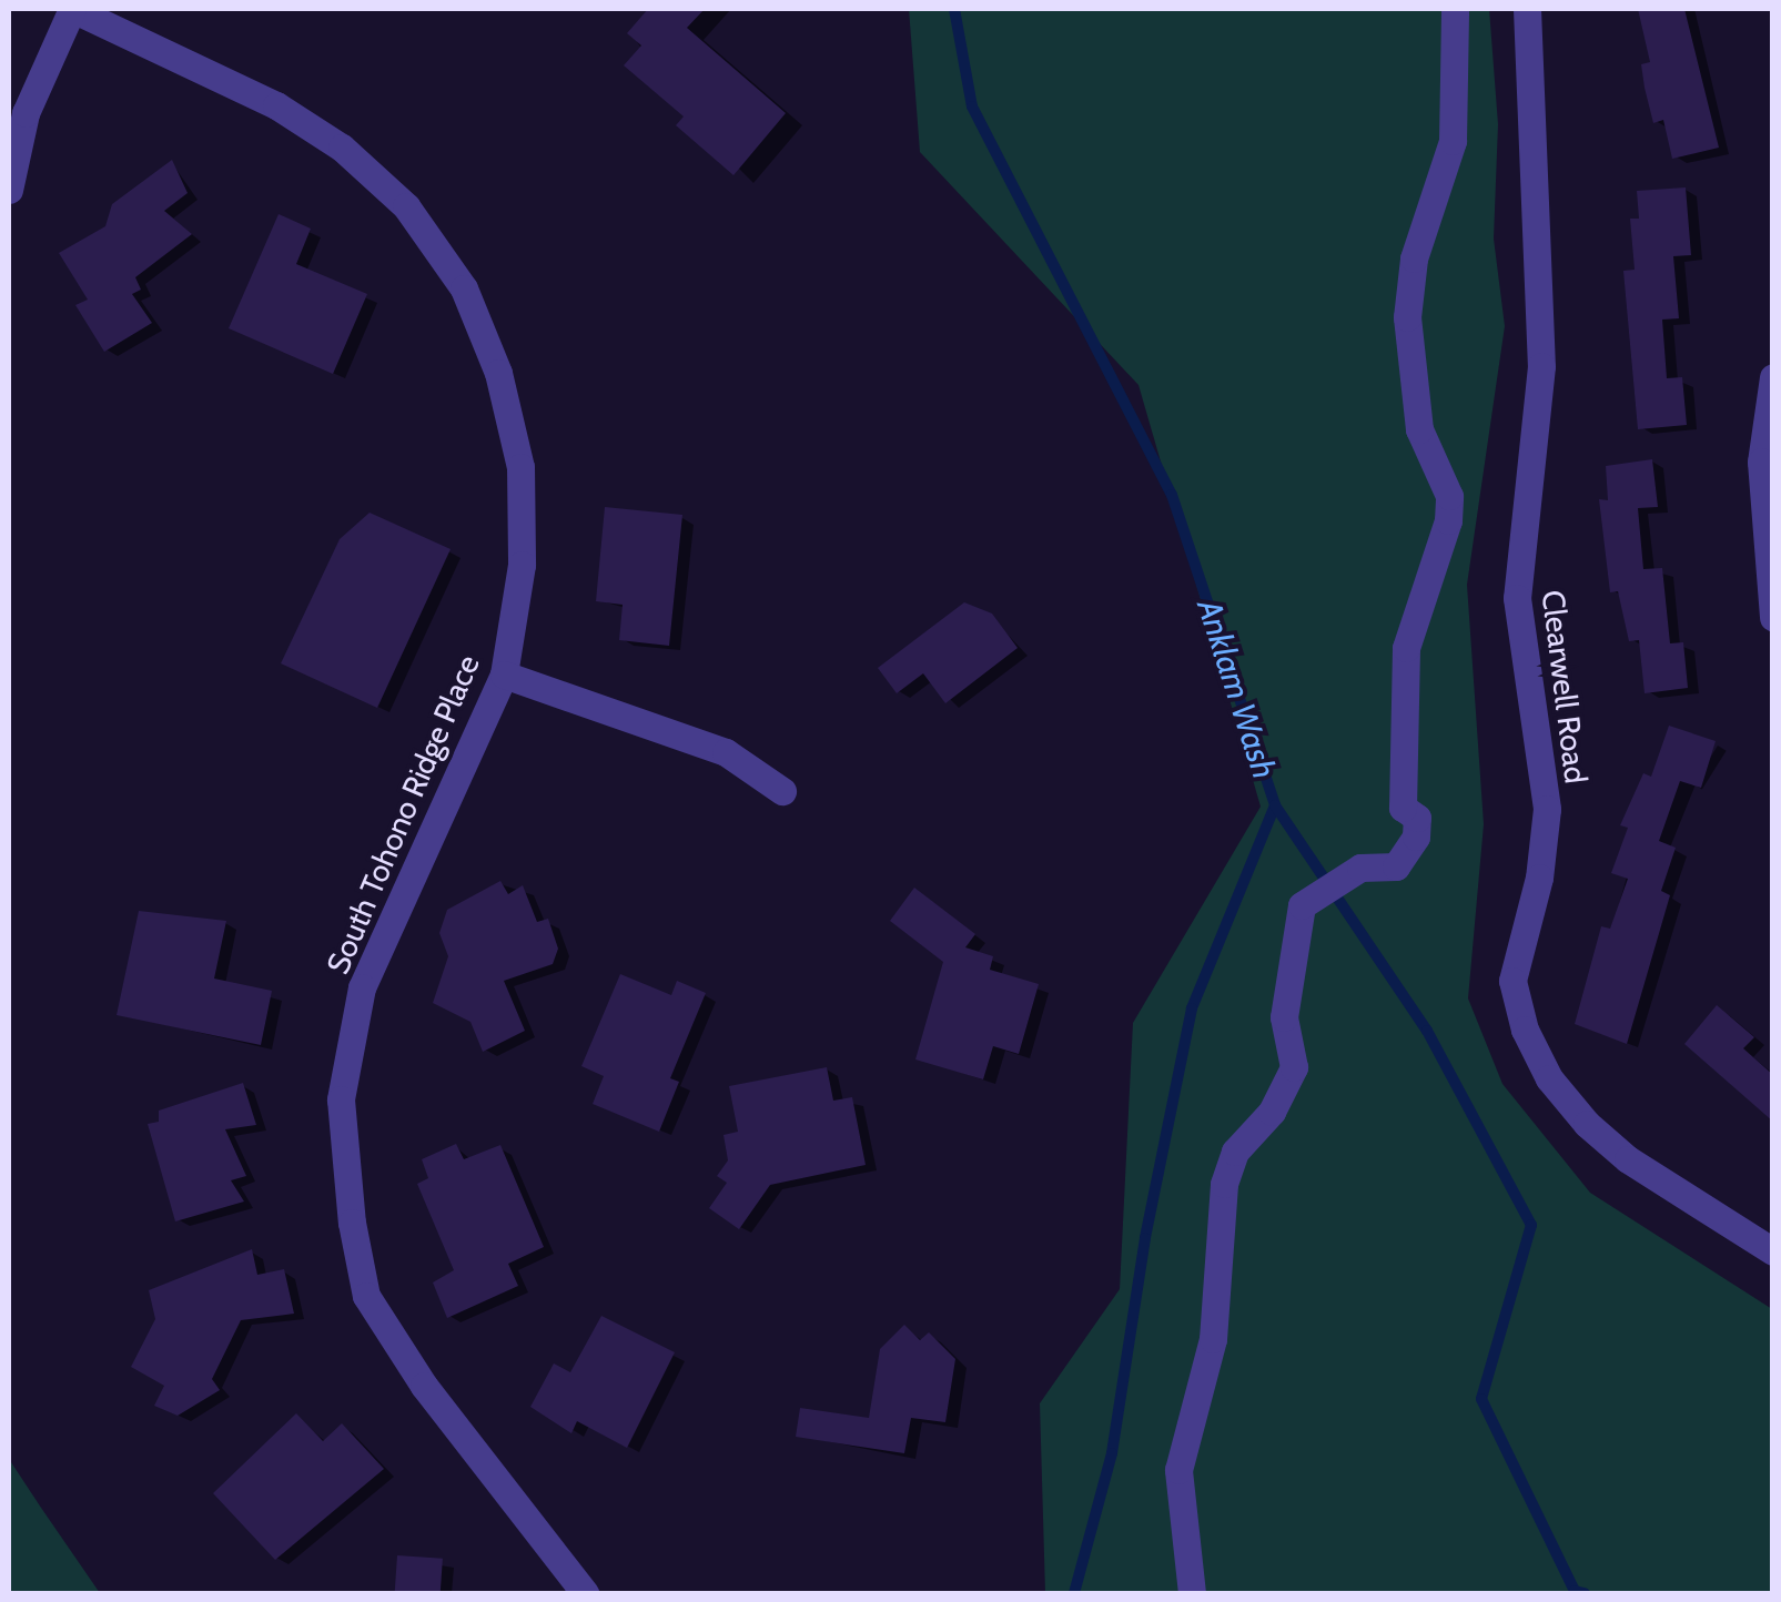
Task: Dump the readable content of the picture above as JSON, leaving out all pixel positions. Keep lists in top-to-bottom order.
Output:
{
  "streets": {
    "street": ["Clearwell Road", "South Tohono Ridge Place"]
  },
  "water": ["Anklam Wash"]
}
